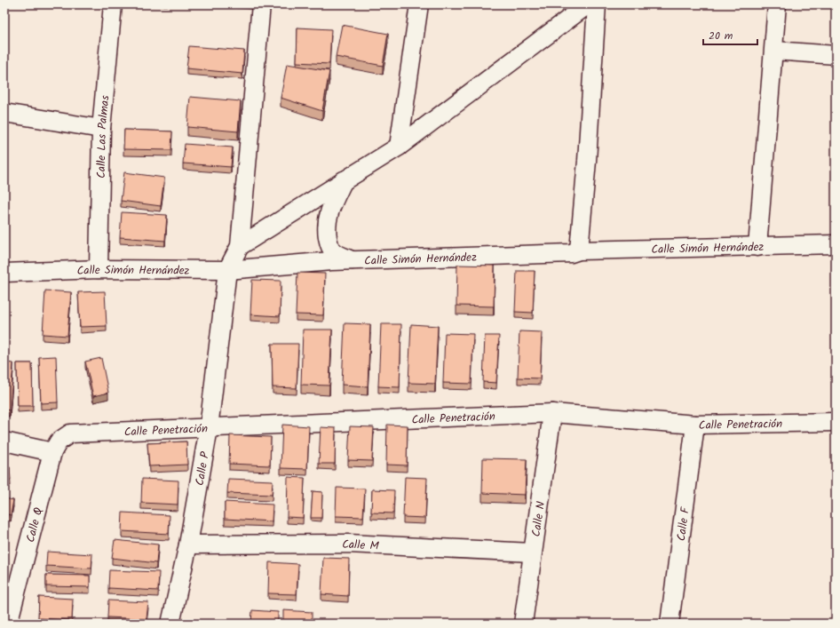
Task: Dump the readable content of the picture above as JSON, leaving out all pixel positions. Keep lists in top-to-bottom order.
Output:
{
  "streets": {
    "street": [
      "Calle Las Palmas",
      "Calle Simón Hernández",
      "Calle Penetración",
      "Calle P",
      "Calle N",
      "Calle F",
      "Calle Q",
      "Calle M"
    ]
  },
  "crossings": [
    ["Calle Las Palmas", "Calle Simón Hernández"],
    ["Calle Simón Hernández", "Calle P"],
    ["Calle Penetración", "Calle P"],
    ["Calle Penetración", "Calle N"],
    ["Calle Penetración", "Calle F"],
    ["Calle Penetración", "Calle Q"],
    ["Calle P", "Calle M"],
    ["Calle N", "Calle M"]
  ],
  "scale_bar": "20 m"
}
